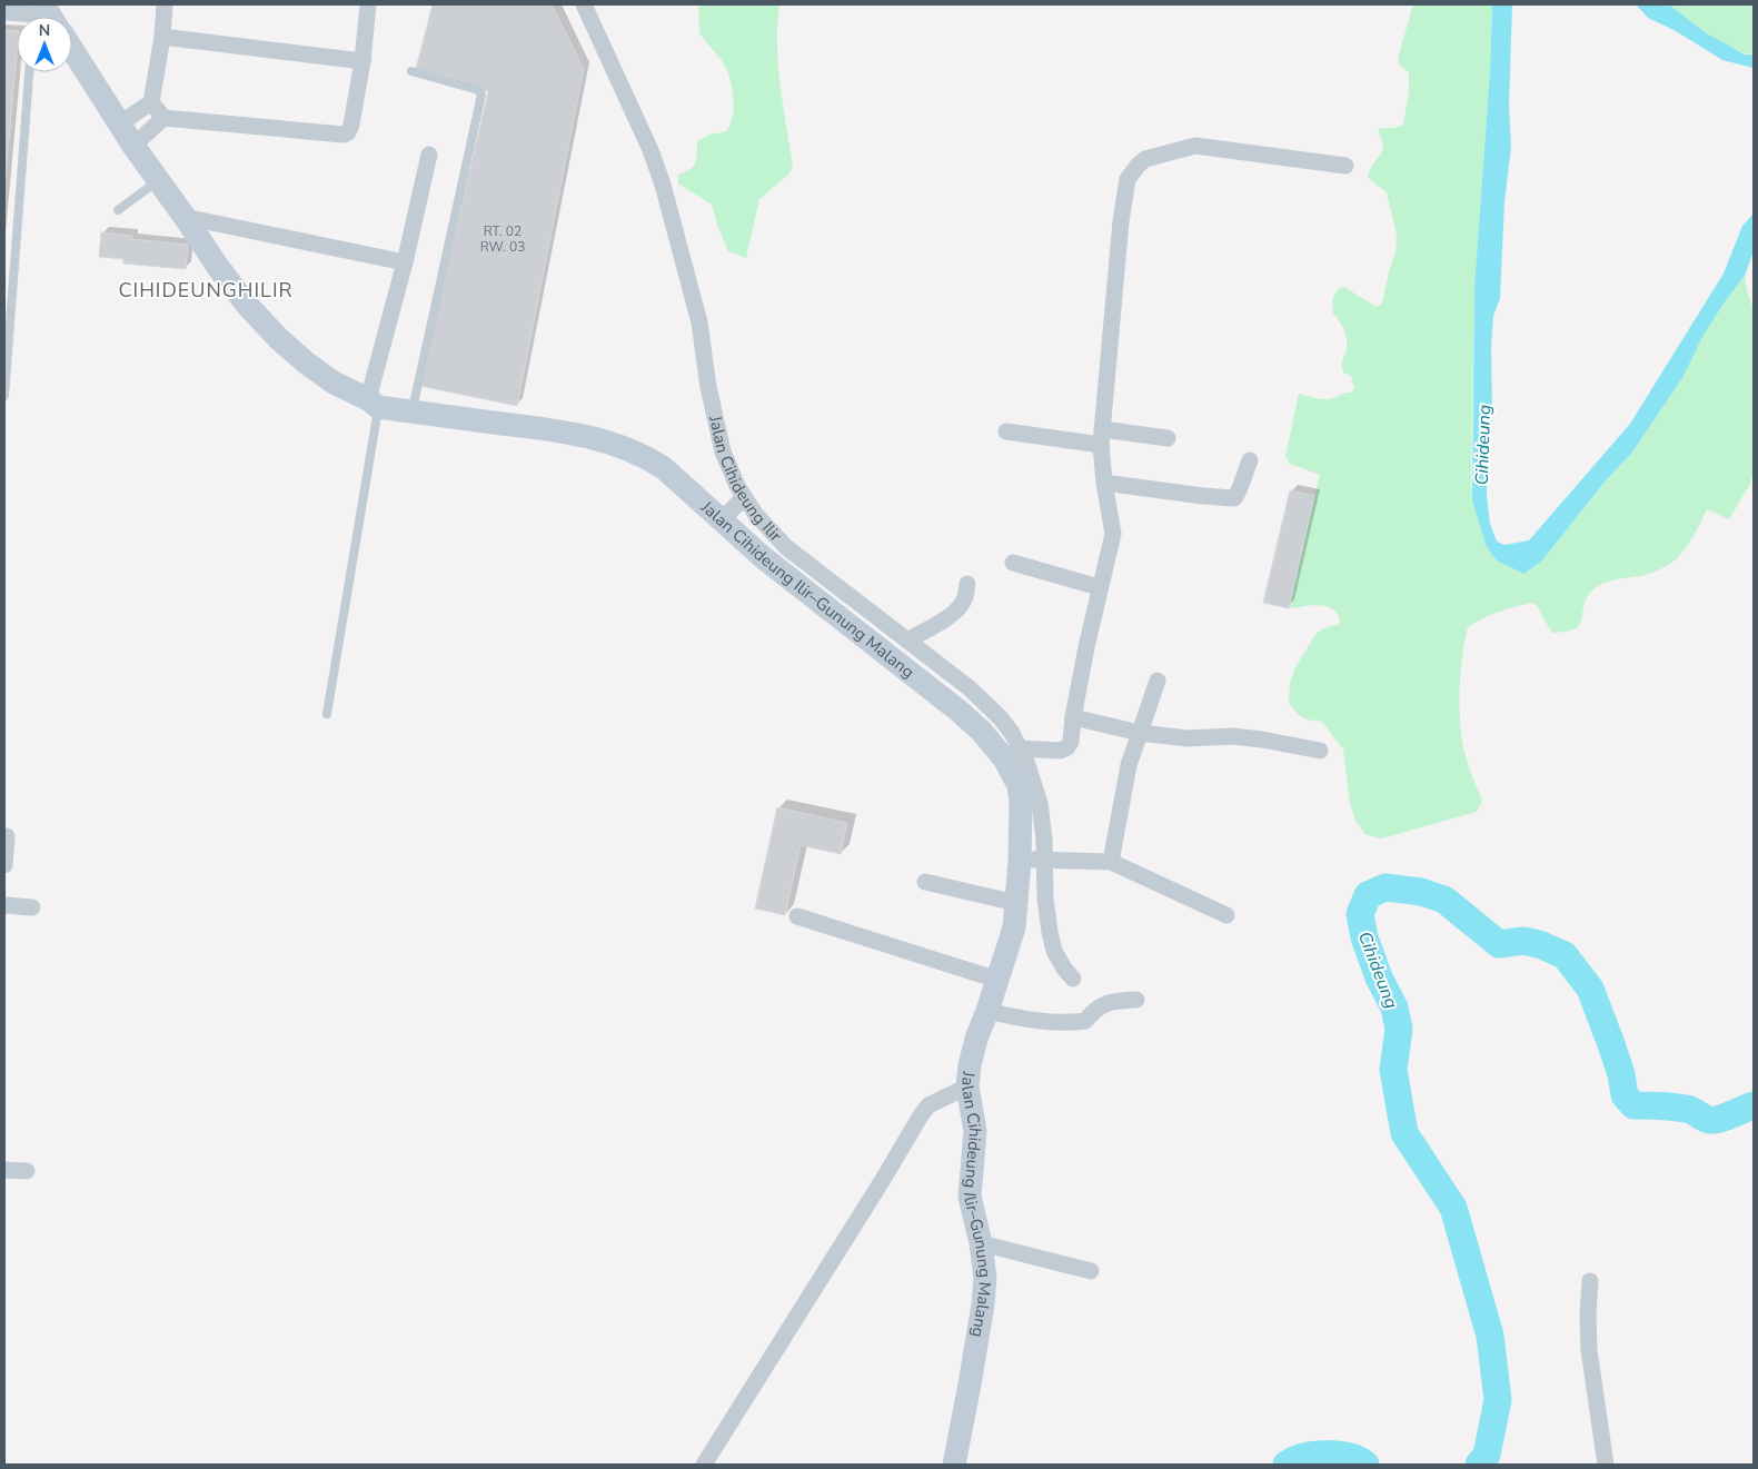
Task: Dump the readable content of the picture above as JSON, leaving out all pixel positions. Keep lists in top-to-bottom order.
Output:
{
  "streets": {
    "main road": ["Jalan Cihideung Ilir–Gunung Malang"],
    "street": ["Jalan Cihideung Ilir"]
  },
  "crossings": [
    ["Jalan Cihideung Ilir", "Jalan Cihideung Ilir–Gunung Malang"]
  ],
  "districts": ["CIHIDEUNGHILIR"],
  "water": ["Cihideung"],
  "house_numbers": ["RT. 02 RW. 03"],
  "north": "top"
}
